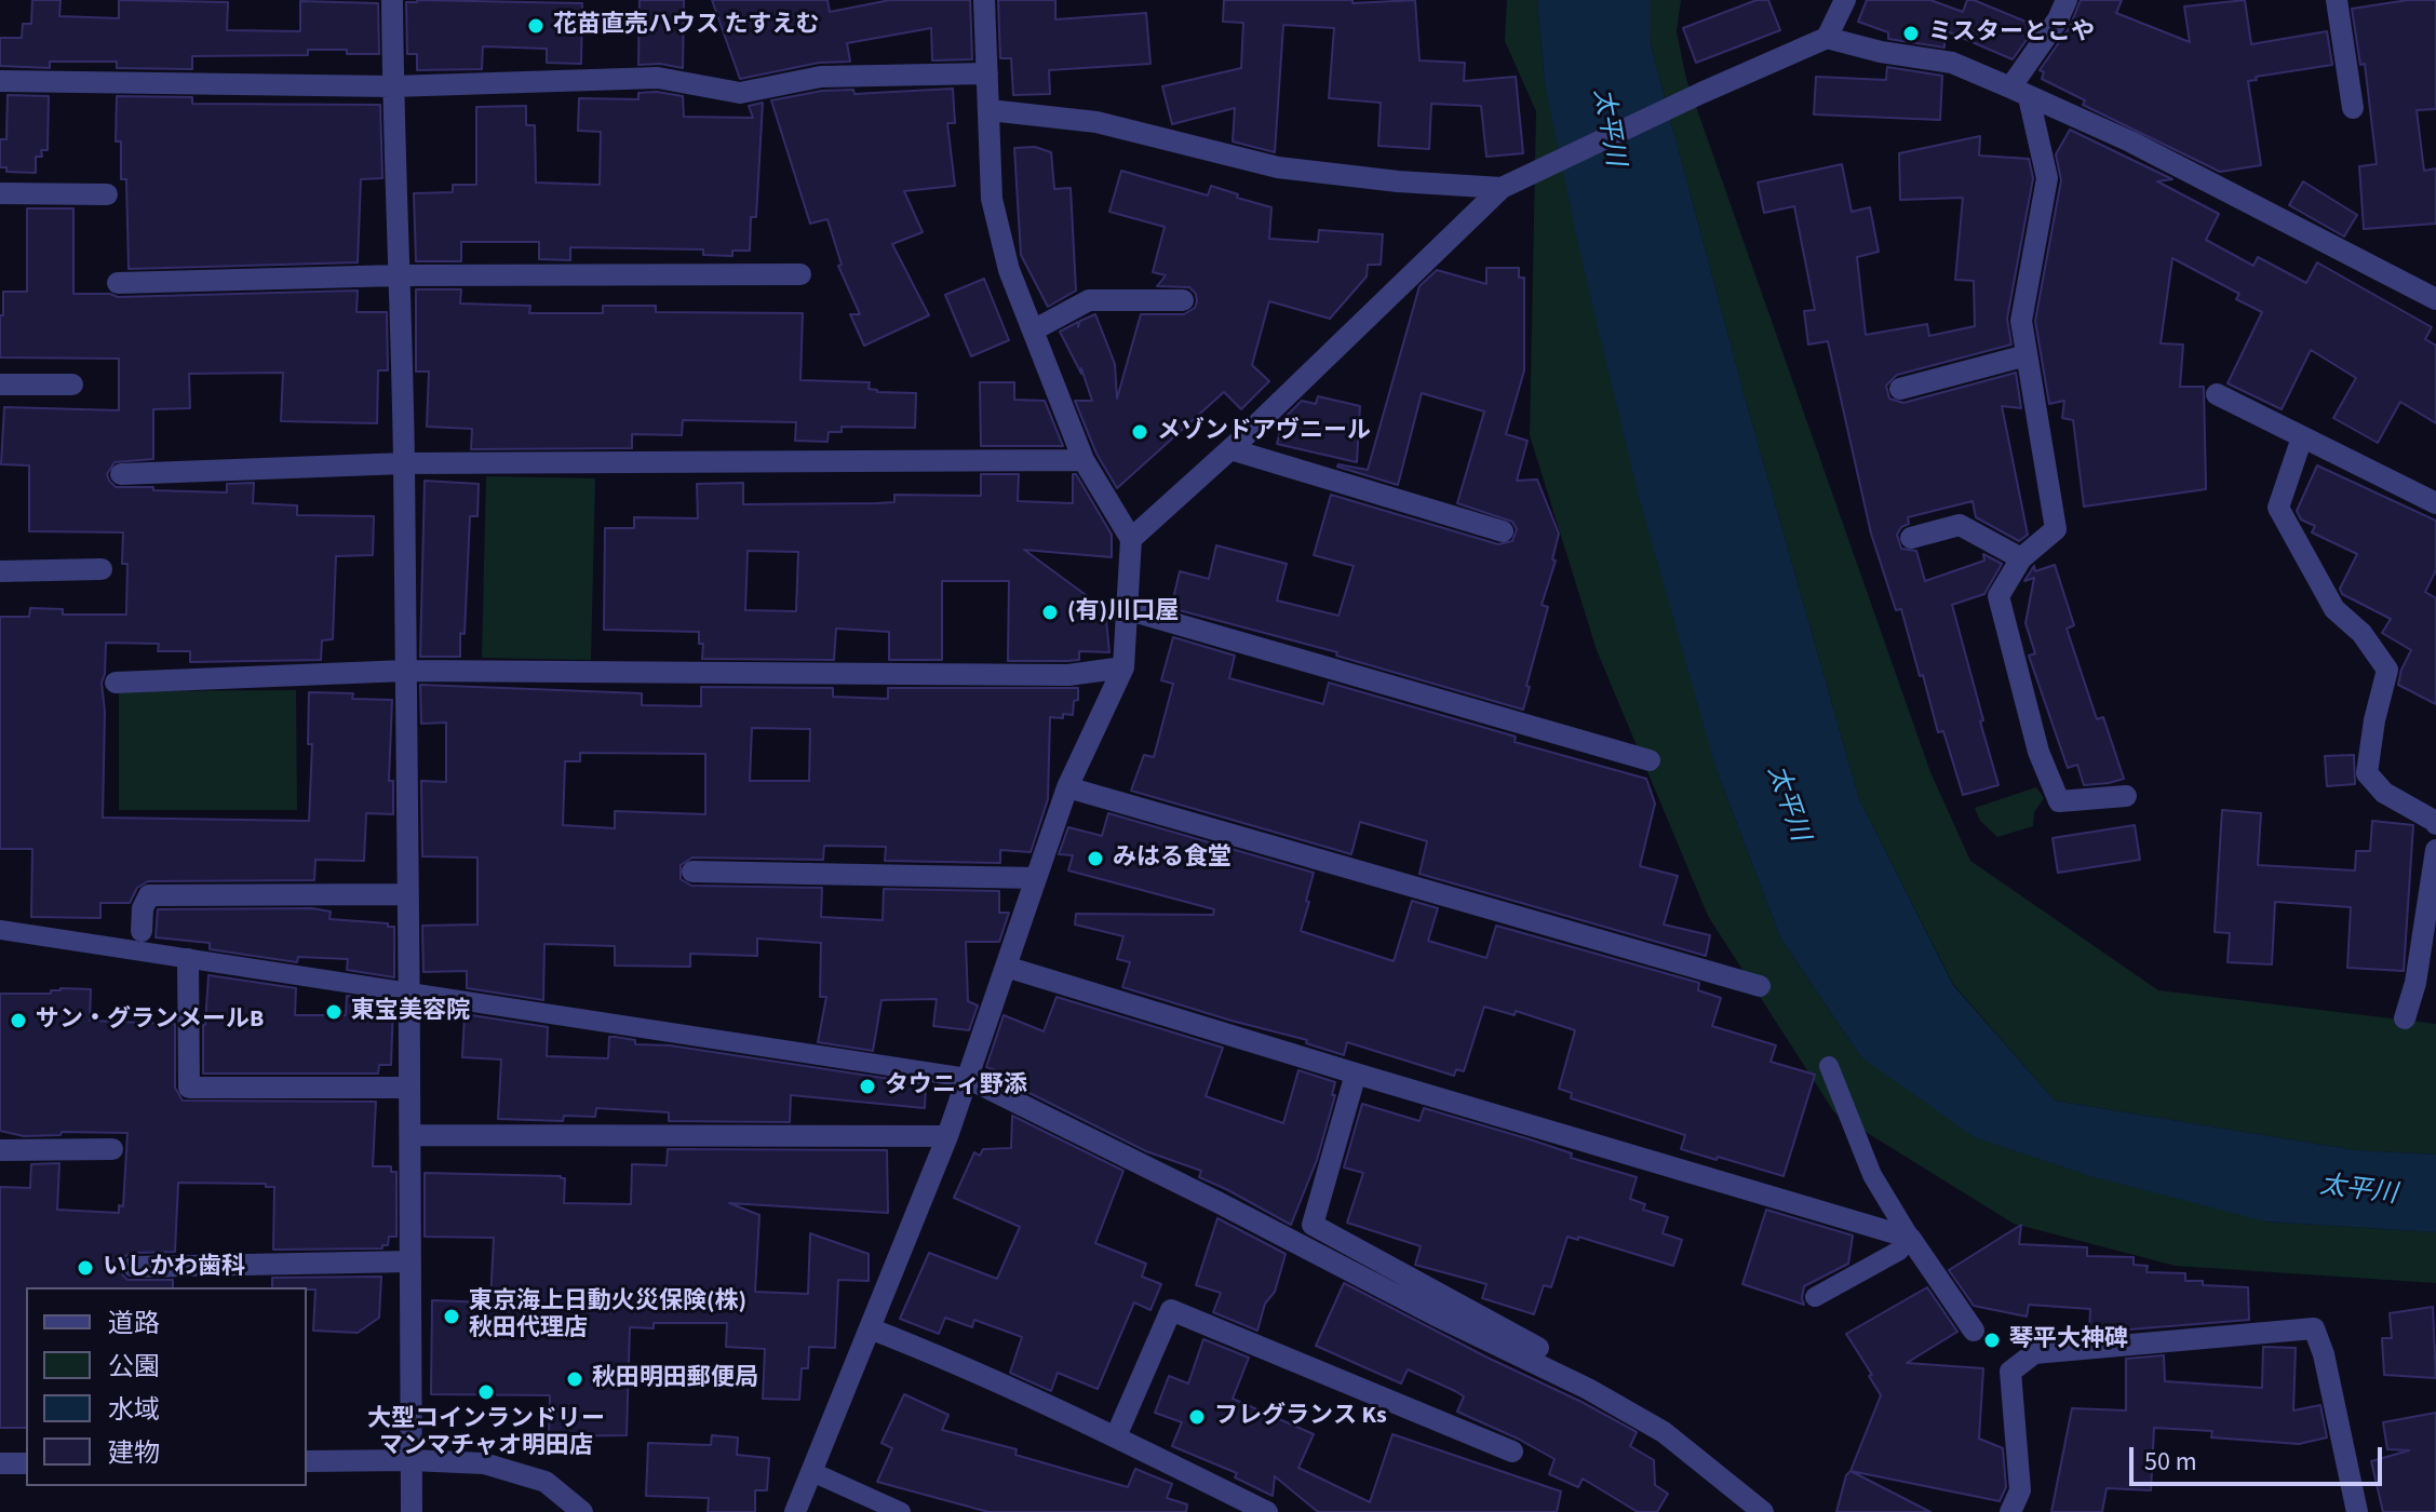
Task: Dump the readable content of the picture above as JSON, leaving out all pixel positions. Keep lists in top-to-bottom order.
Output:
{
  "water": ["太平川"],
  "places": [
    "花苗直売ハウス たすえむ",
    "ミスターとこや",
    "メゾンドアヴニール",
    "(有)川口屋",
    "みはる食堂",
    "東宝美容院",
    "サン・グランメールB",
    "タウニィ野添",
    "いしかわ歯科",
    "東京海上日動火災保険(株) 秋田代理店",
    "琴平大神碑",
    "秋田明田郵便局",
    "大型コインランドリー マンマチャオ明田店",
    "フレグランス Ks"
  ],
  "legend": [
    "道路",
    "公園",
    "水域",
    "建物"
  ],
  "scale_bar": "50 m"
}
